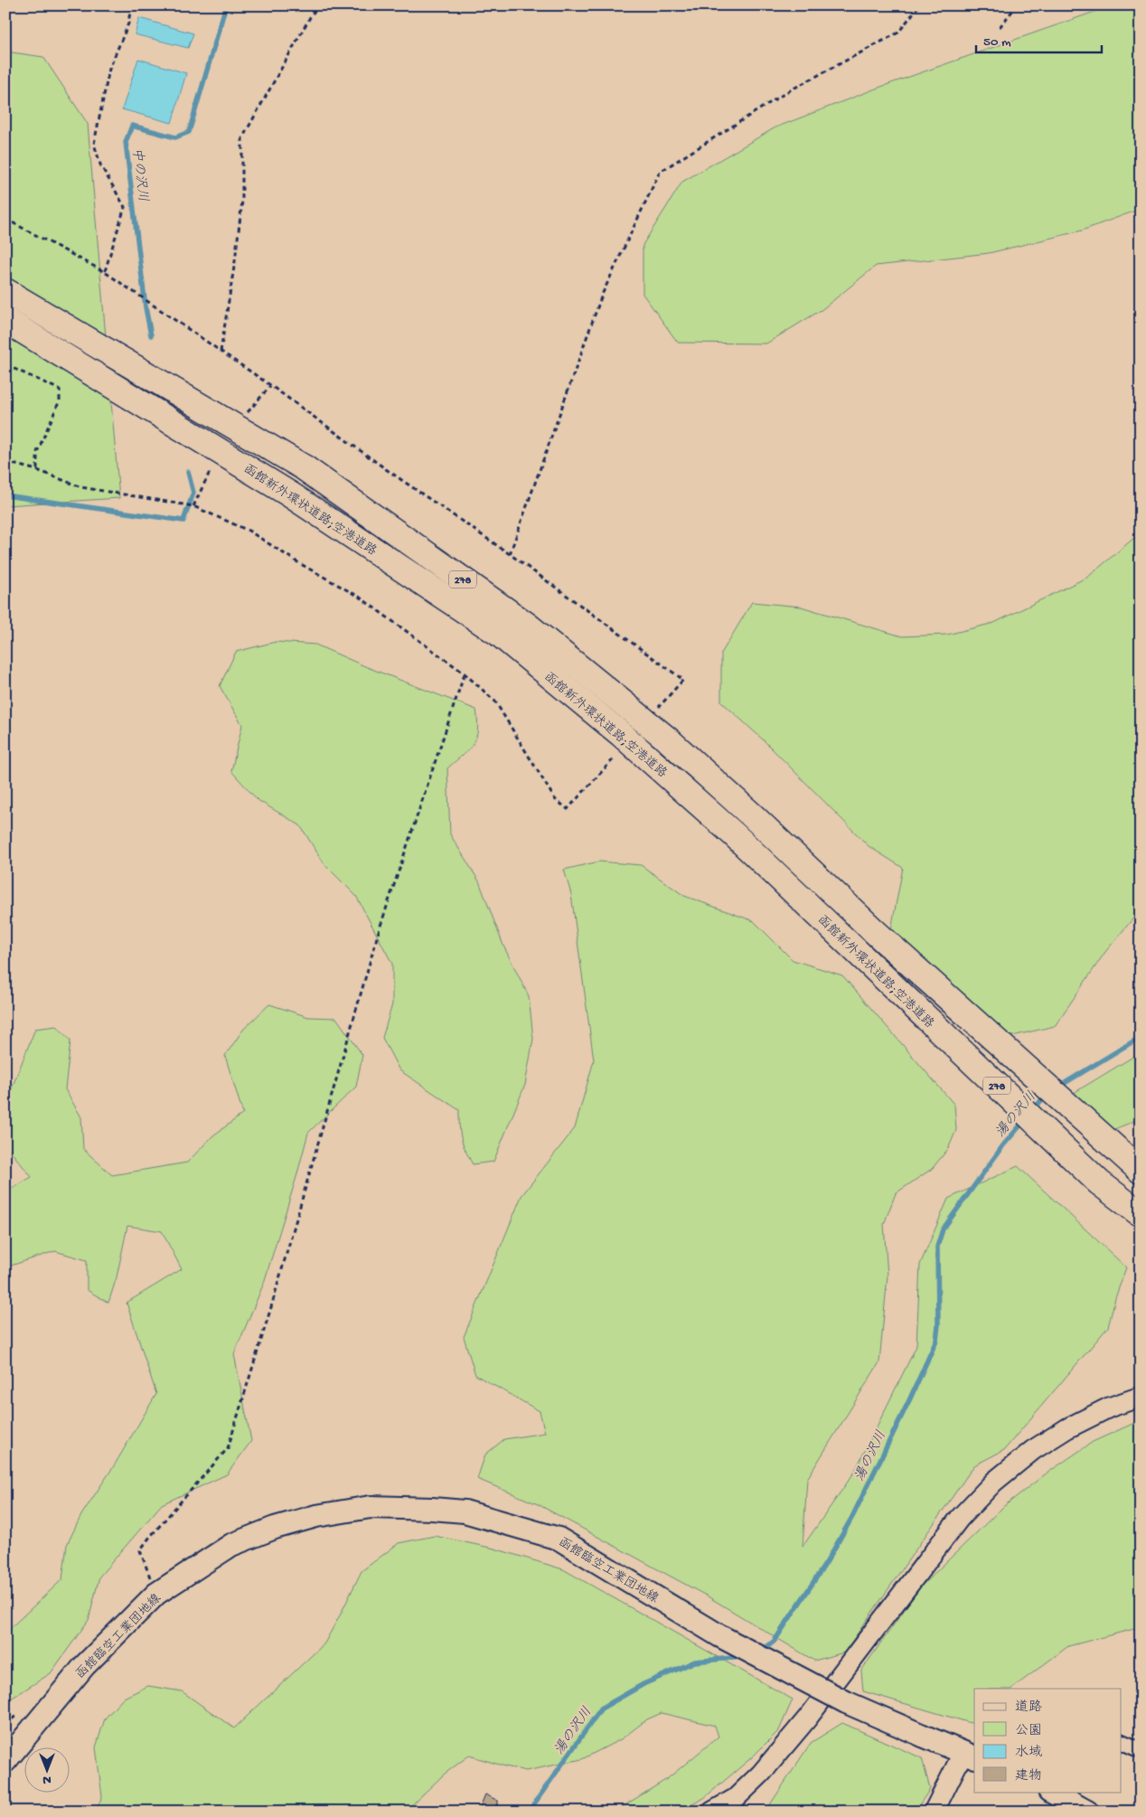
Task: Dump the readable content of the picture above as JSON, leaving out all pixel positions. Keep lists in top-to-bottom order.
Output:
{
  "streets": {
    "highway": ["函館新外環状道路;空港道路", "278"],
    "main road": ["函館臨空工業団地線"]
  },
  "water": ["中の沢川", "湯の沢川"],
  "legend": [
    "道路",
    "公園",
    "水域",
    "建物"
  ],
  "scale_bar": "50 m",
  "north": "bottom"
}
